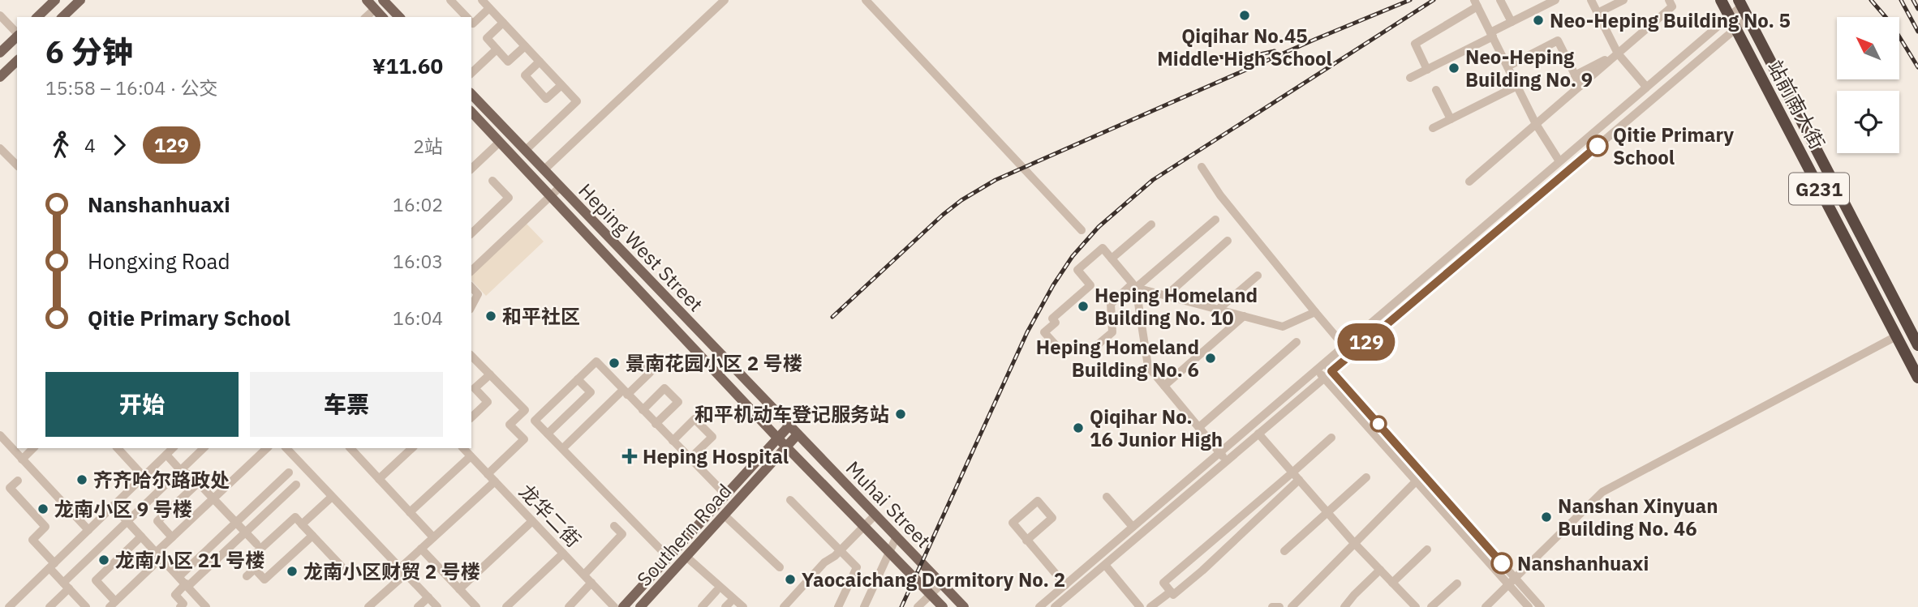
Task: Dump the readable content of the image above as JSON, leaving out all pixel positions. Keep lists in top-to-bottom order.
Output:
{
  "streets": {
    "highway": ["站前南大街", "G231"],
    "main road": ["Heping West Street", "Muhai Street", "Southern Road"],
    "street": ["龙华二街"]
  },
  "crossings": [
    ["Heping West Street", "Muhai Street"],
    ["Heping West Street", "Southern Road"],
    ["Muhai Street", "Southern Road"]
  ],
  "places": {
    "other": [
      "Qiqihar No.45 Middle High School",
      "Neo-Heping Building No. 5",
      "Neo-Heping Building No. 9",
      "Qitie Primary School",
      "Heping Homeland Building No. 10",
      "和平社区",
      "Heping Homeland Building No. 6",
      "景南花园小区 2 号楼",
      "和平机动车登记服务站",
      "Qiqihar No. 16 Junior High",
      "齐齐哈尔路政处",
      "龙南小区 9 号楼",
      "Nanshan Xinyuan Building No. 46",
      "龙南小区 21 号楼",
      "Nanshanhuaxi",
      "龙南小区财贸 2 号楼",
      "Yaocaichang Dormitory No. 2"
    ],
    "health": ["Heping Hospital"]
  },
  "lines": ["bus line 129"],
  "north": "top left",
  "page": {
    "on_map": "129",
    "heading": ["6 分钟", "15:58 – 16:04 · 公交", "¥11.60"],
    "legs": ["4", "129", "2站"],
    "list": [
      {
        "name": "Nanshanhuaxi",
        "value": "16:02"
      },
      {
        "name": "Hongxing Road",
        "value": "16:03"
      },
      {
        "name": "Qitie Primary School",
        "value": "16:04"
      }
    ],
    "buttons": ["开始", "车票"]
  }
}
